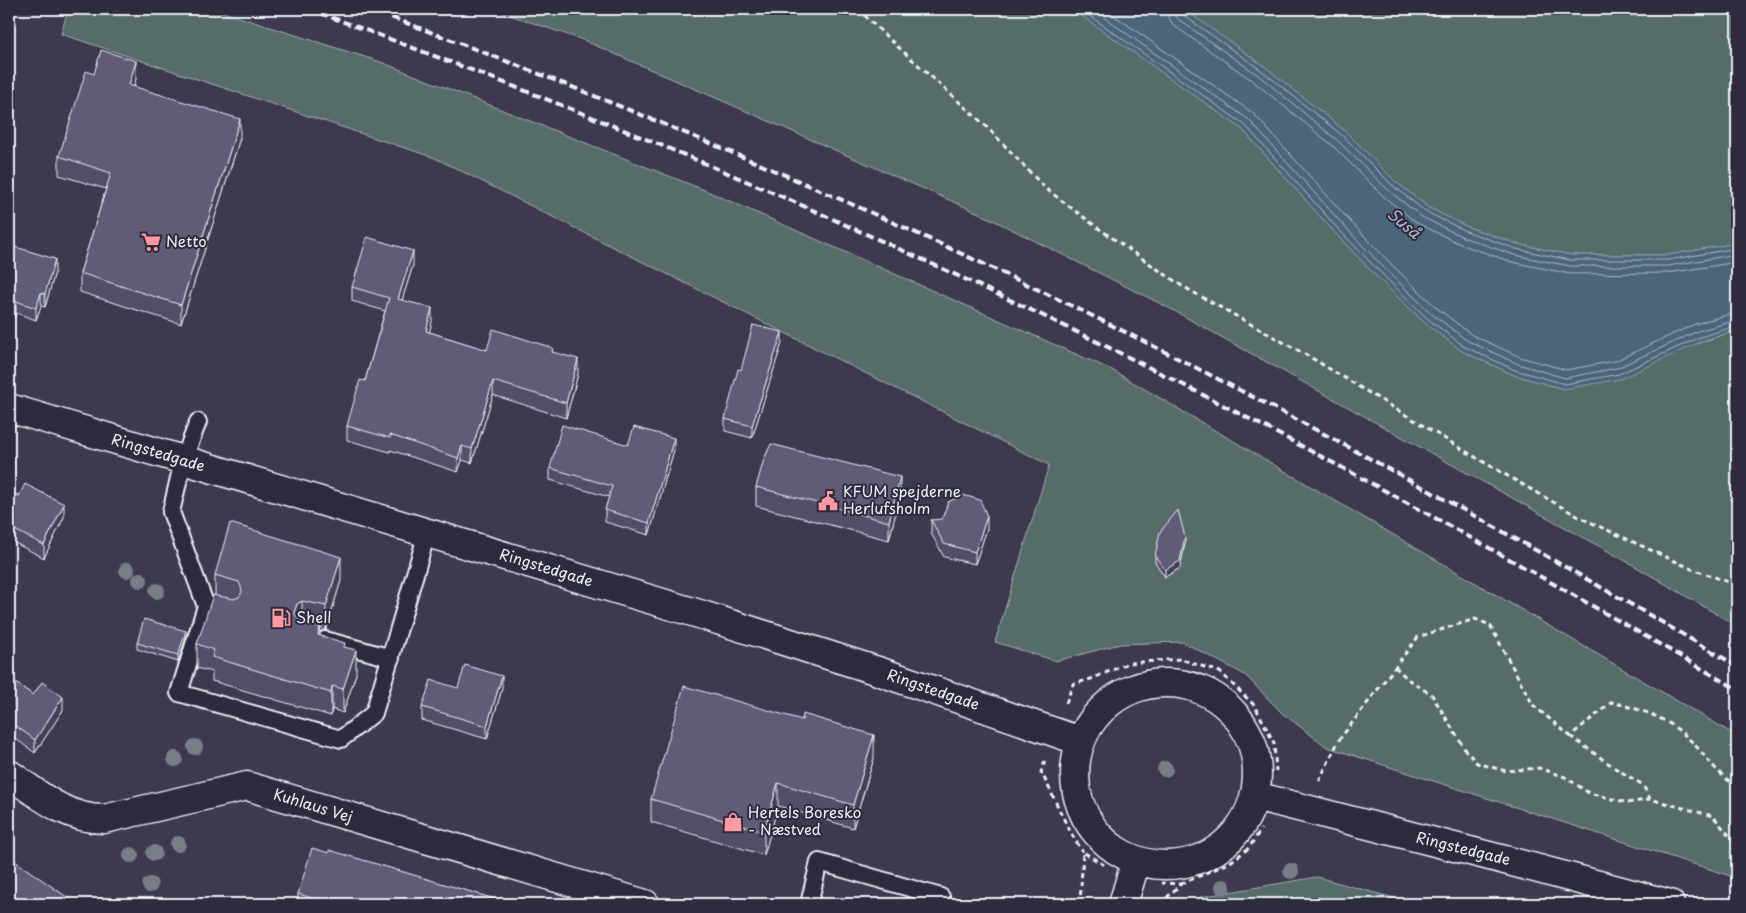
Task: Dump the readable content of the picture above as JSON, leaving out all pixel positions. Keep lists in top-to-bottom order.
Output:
{
  "streets": {
    "street": ["Ringstedgade", "Kuhlaus Vej"]
  },
  "water": ["Suså"],
  "places": {
    "supermarket": ["Netto"],
    "public building": ["KFUM spejderne Herlufsholm"],
    "fuel station": ["Shell"],
    "shop": ["Hertels Boresko - Næstved"]
  }
}
